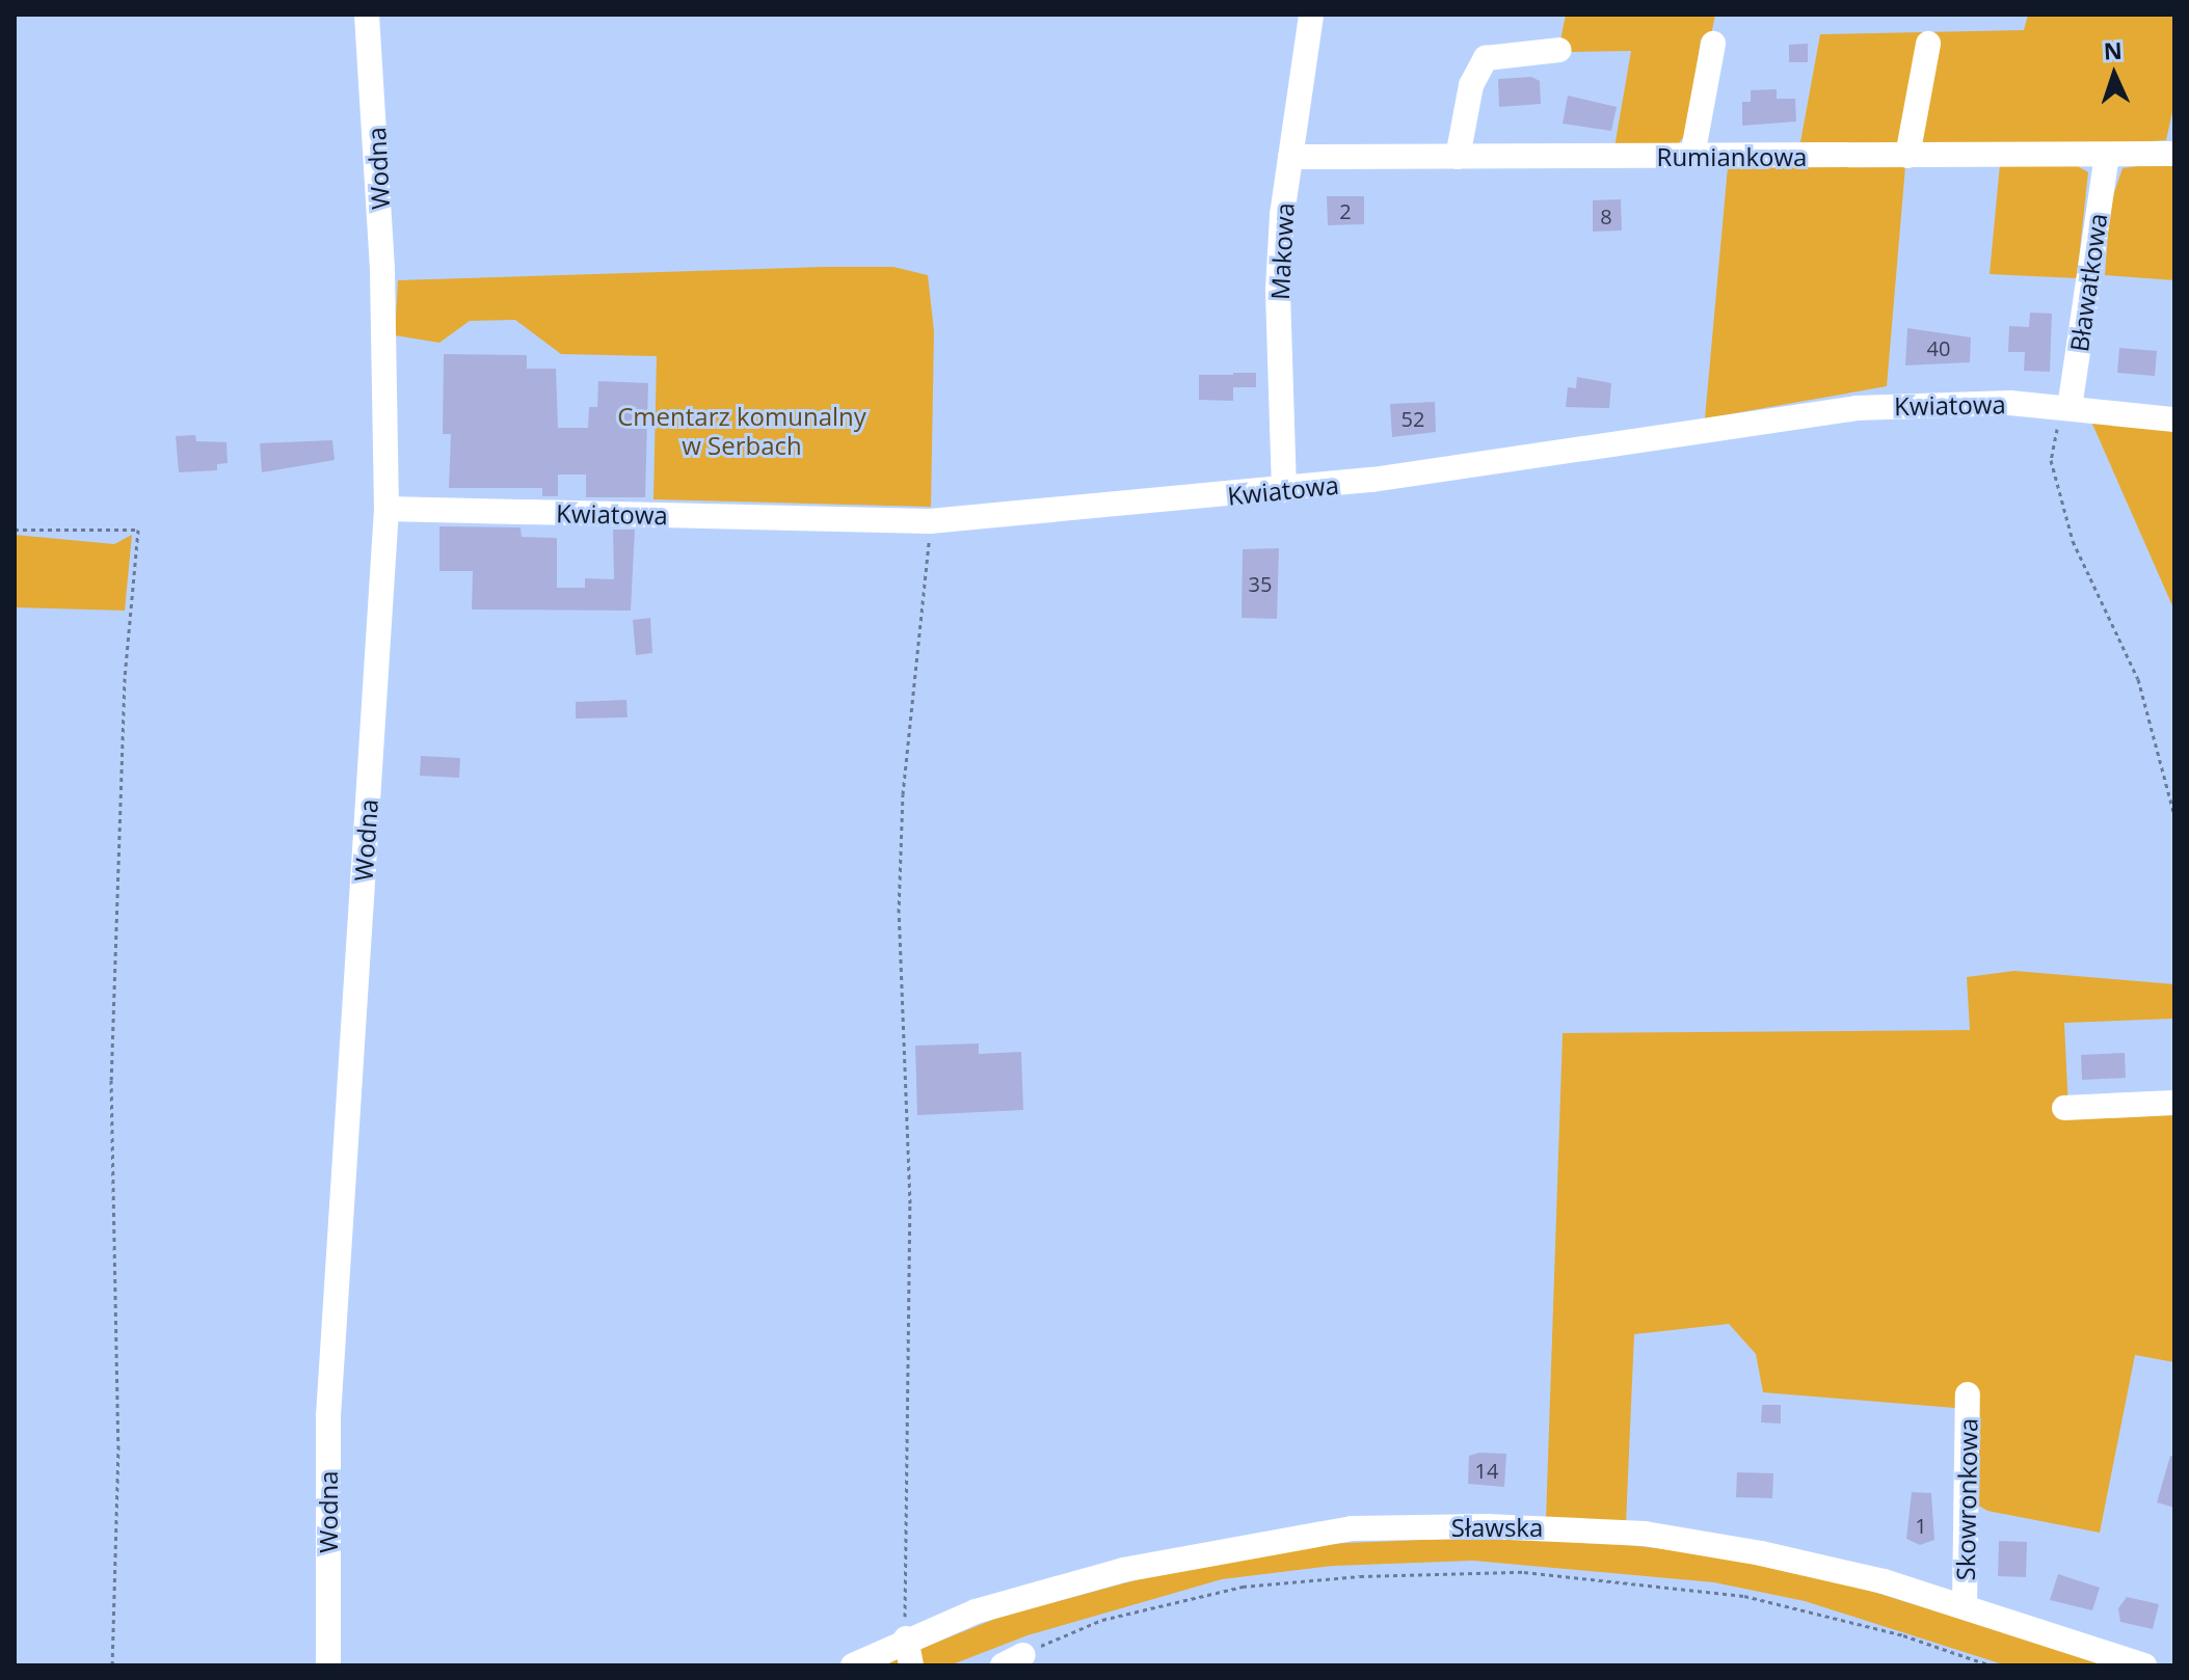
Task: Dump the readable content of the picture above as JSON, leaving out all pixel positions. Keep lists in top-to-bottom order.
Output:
{
  "streets": {
    "street": [
      "Rumiankowa",
      "Wodna",
      "Makowa",
      "Bławatkowa",
      "Kwiatowa",
      "Skowronkowa",
      "Sławska"
    ]
  },
  "crossings": [
    ["Rumiankowa", "Makowa"],
    ["Rumiankowa", "Bławatkowa"],
    ["Wodna", "Kwiatowa"],
    ["Makowa", "Kwiatowa"],
    ["Bławatkowa", "Kwiatowa"],
    ["Skowronkowa", "Sławska"]
  ],
  "parks": ["Cmentarz komunalny w Serbach"],
  "house_numbers": [
    "2",
    "8",
    "40",
    "52",
    "35",
    "14",
    "1"
  ],
  "north": "top"
}
